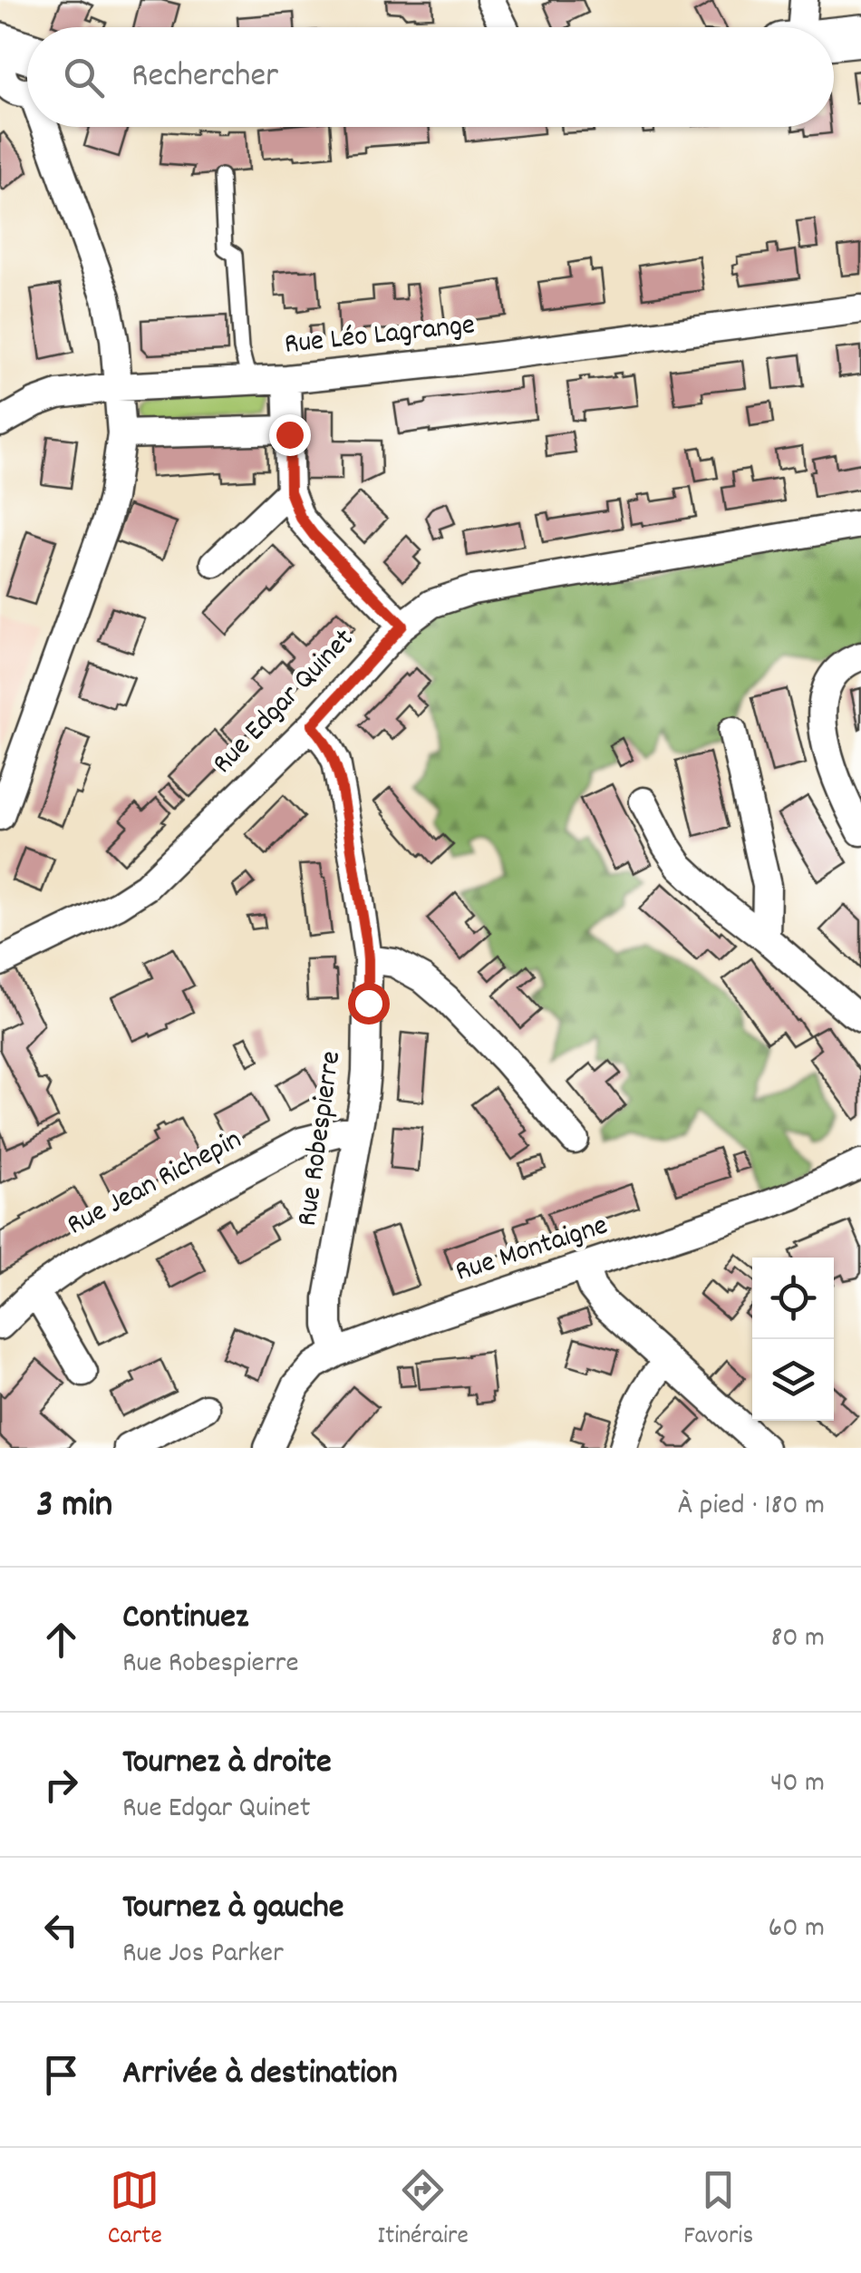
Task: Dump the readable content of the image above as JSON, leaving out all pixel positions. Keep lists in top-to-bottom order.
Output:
{
  "streets": {
    "street": [
      "Rue Léo Lagrange",
      "Rue Edgar Quinet",
      "Rue Robespierre",
      "Rue Jean Richepin",
      "Rue Montaigne"
    ]
  },
  "crossings": [
    ["Rue Edgar Quinet", "Rue Robespierre"],
    ["Rue Robespierre", "Rue Jean Richepin"],
    ["Rue Robespierre", "Rue Montaigne"]
  ],
  "page": {
    "search": "Rechercher",
    "heading": ["3 min", "À pied · 180 m"],
    "list": [
      ["Continuez", "Rue Robespierre", "80 m"],
      ["Tournez à droite", "Rue Edgar Quinet", "40 m"],
      ["Tournez à gauche", "Rue Jos Parker", "60 m"],
      "Arrivée à destination"
    ],
    "nav": ["Carte", "Itinéraire", "Favoris"]
  }
}
